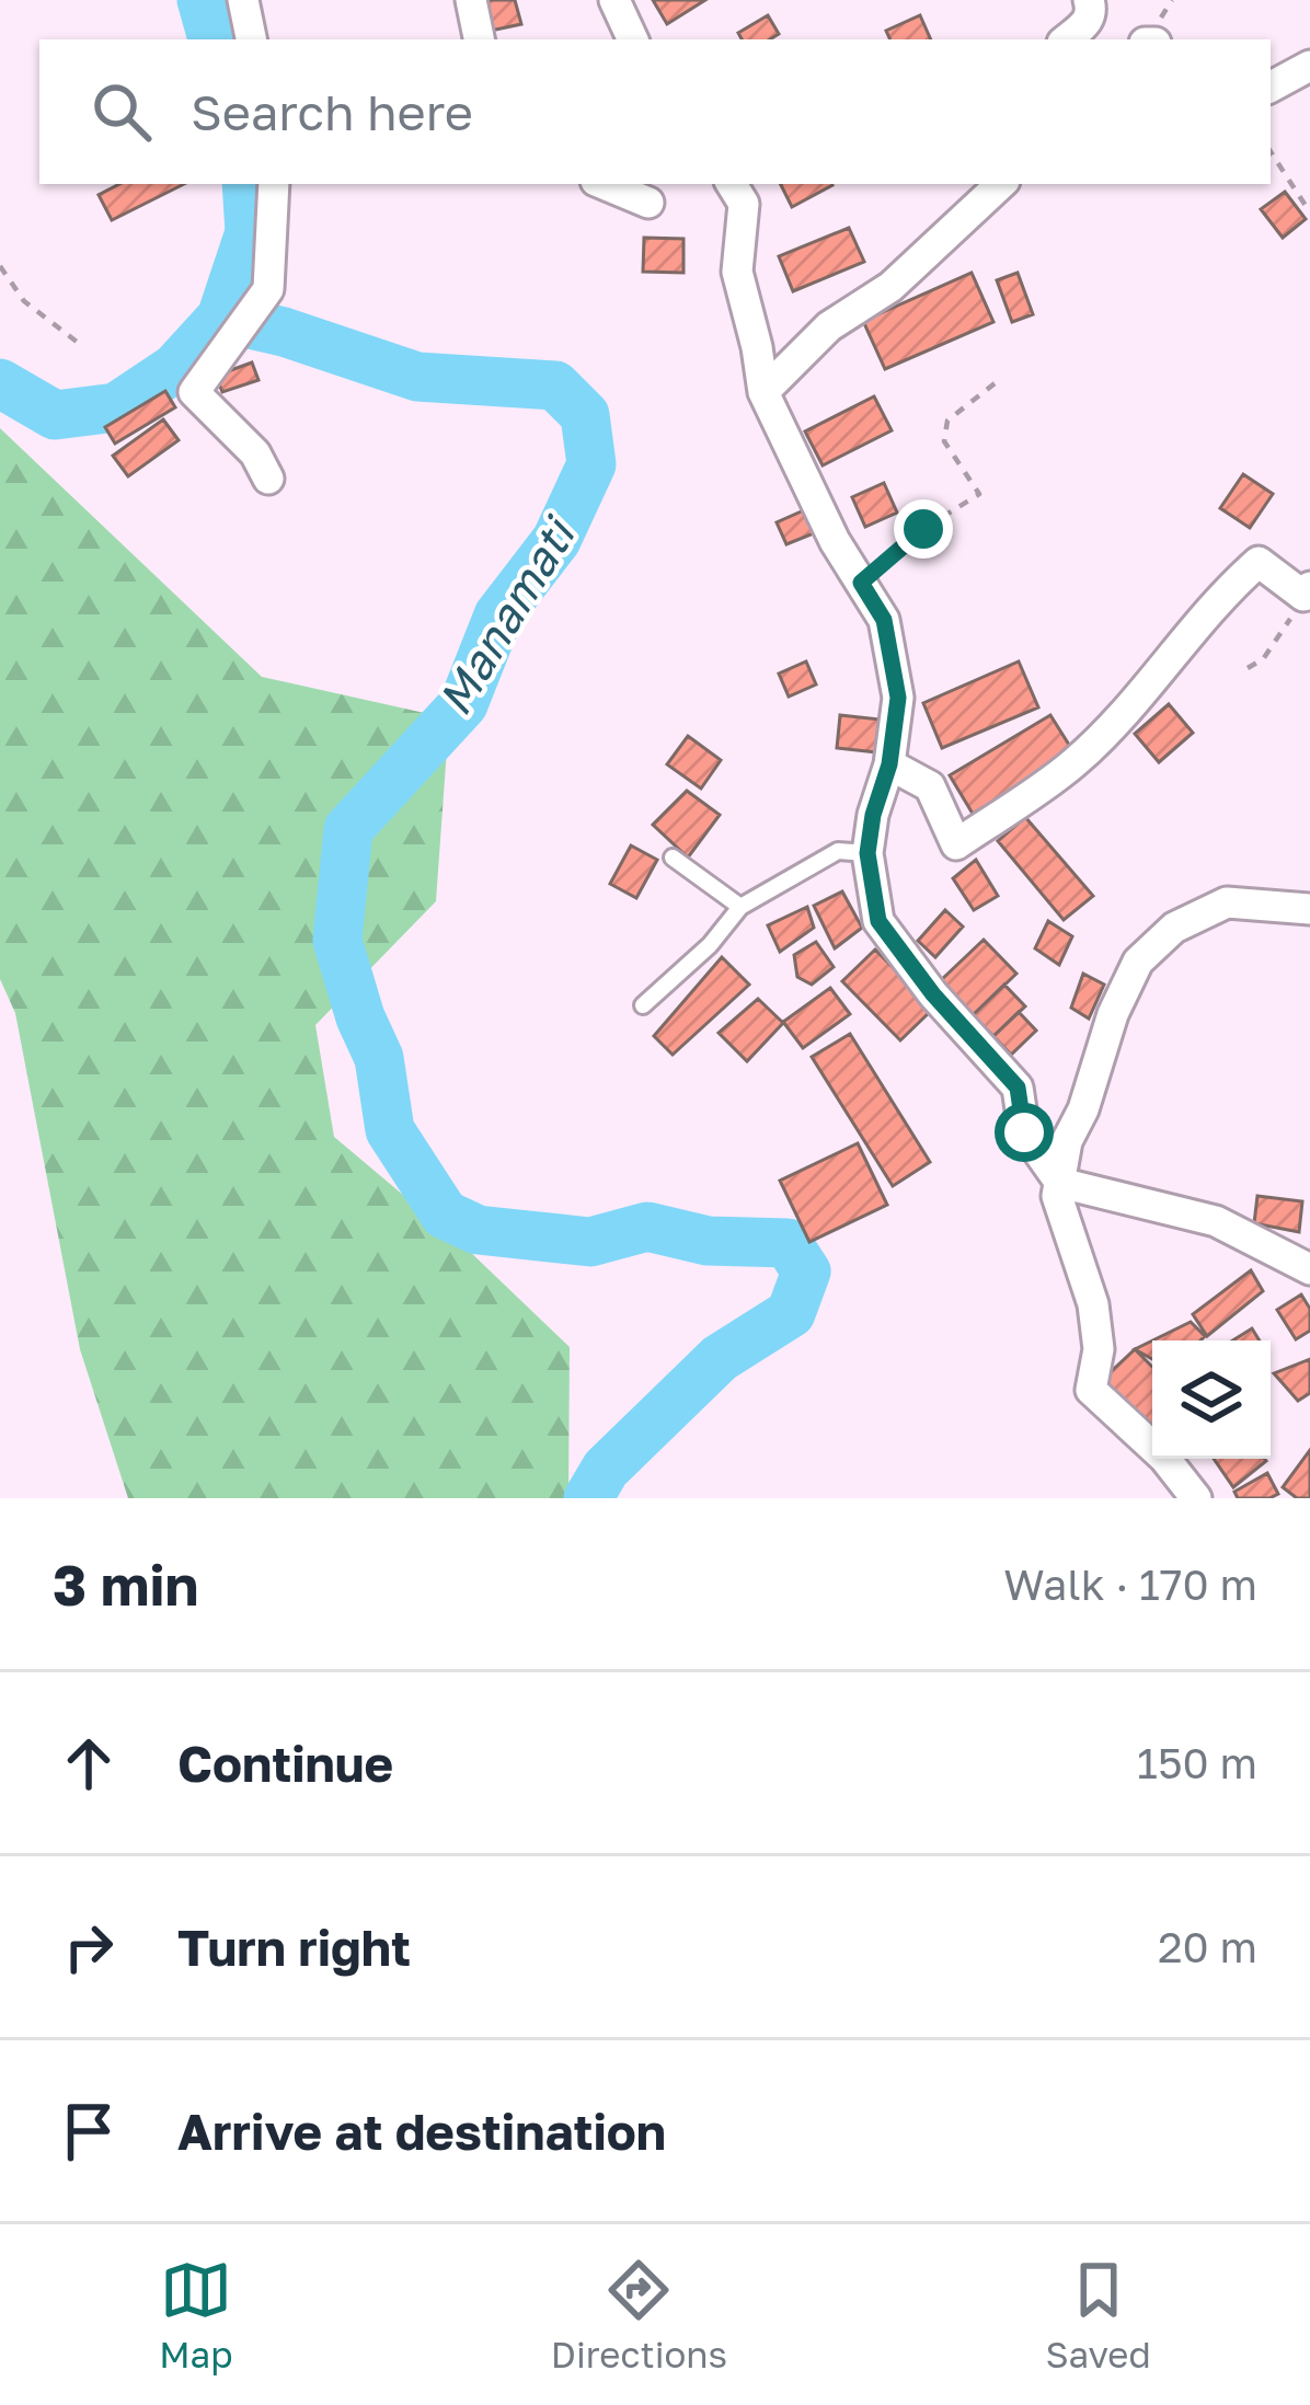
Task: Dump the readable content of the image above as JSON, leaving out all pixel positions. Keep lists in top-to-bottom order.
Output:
{
  "water": ["Manamati"],
  "page": {
    "search": "Search here",
    "heading": ["3 min", "Walk · 170 m"],
    "list": [
      ["Continue", "150 m"],
      ["Turn right", "20 m"],
      "Arrive at destination"
    ],
    "nav": ["Map", "Directions", "Saved"]
  }
}
